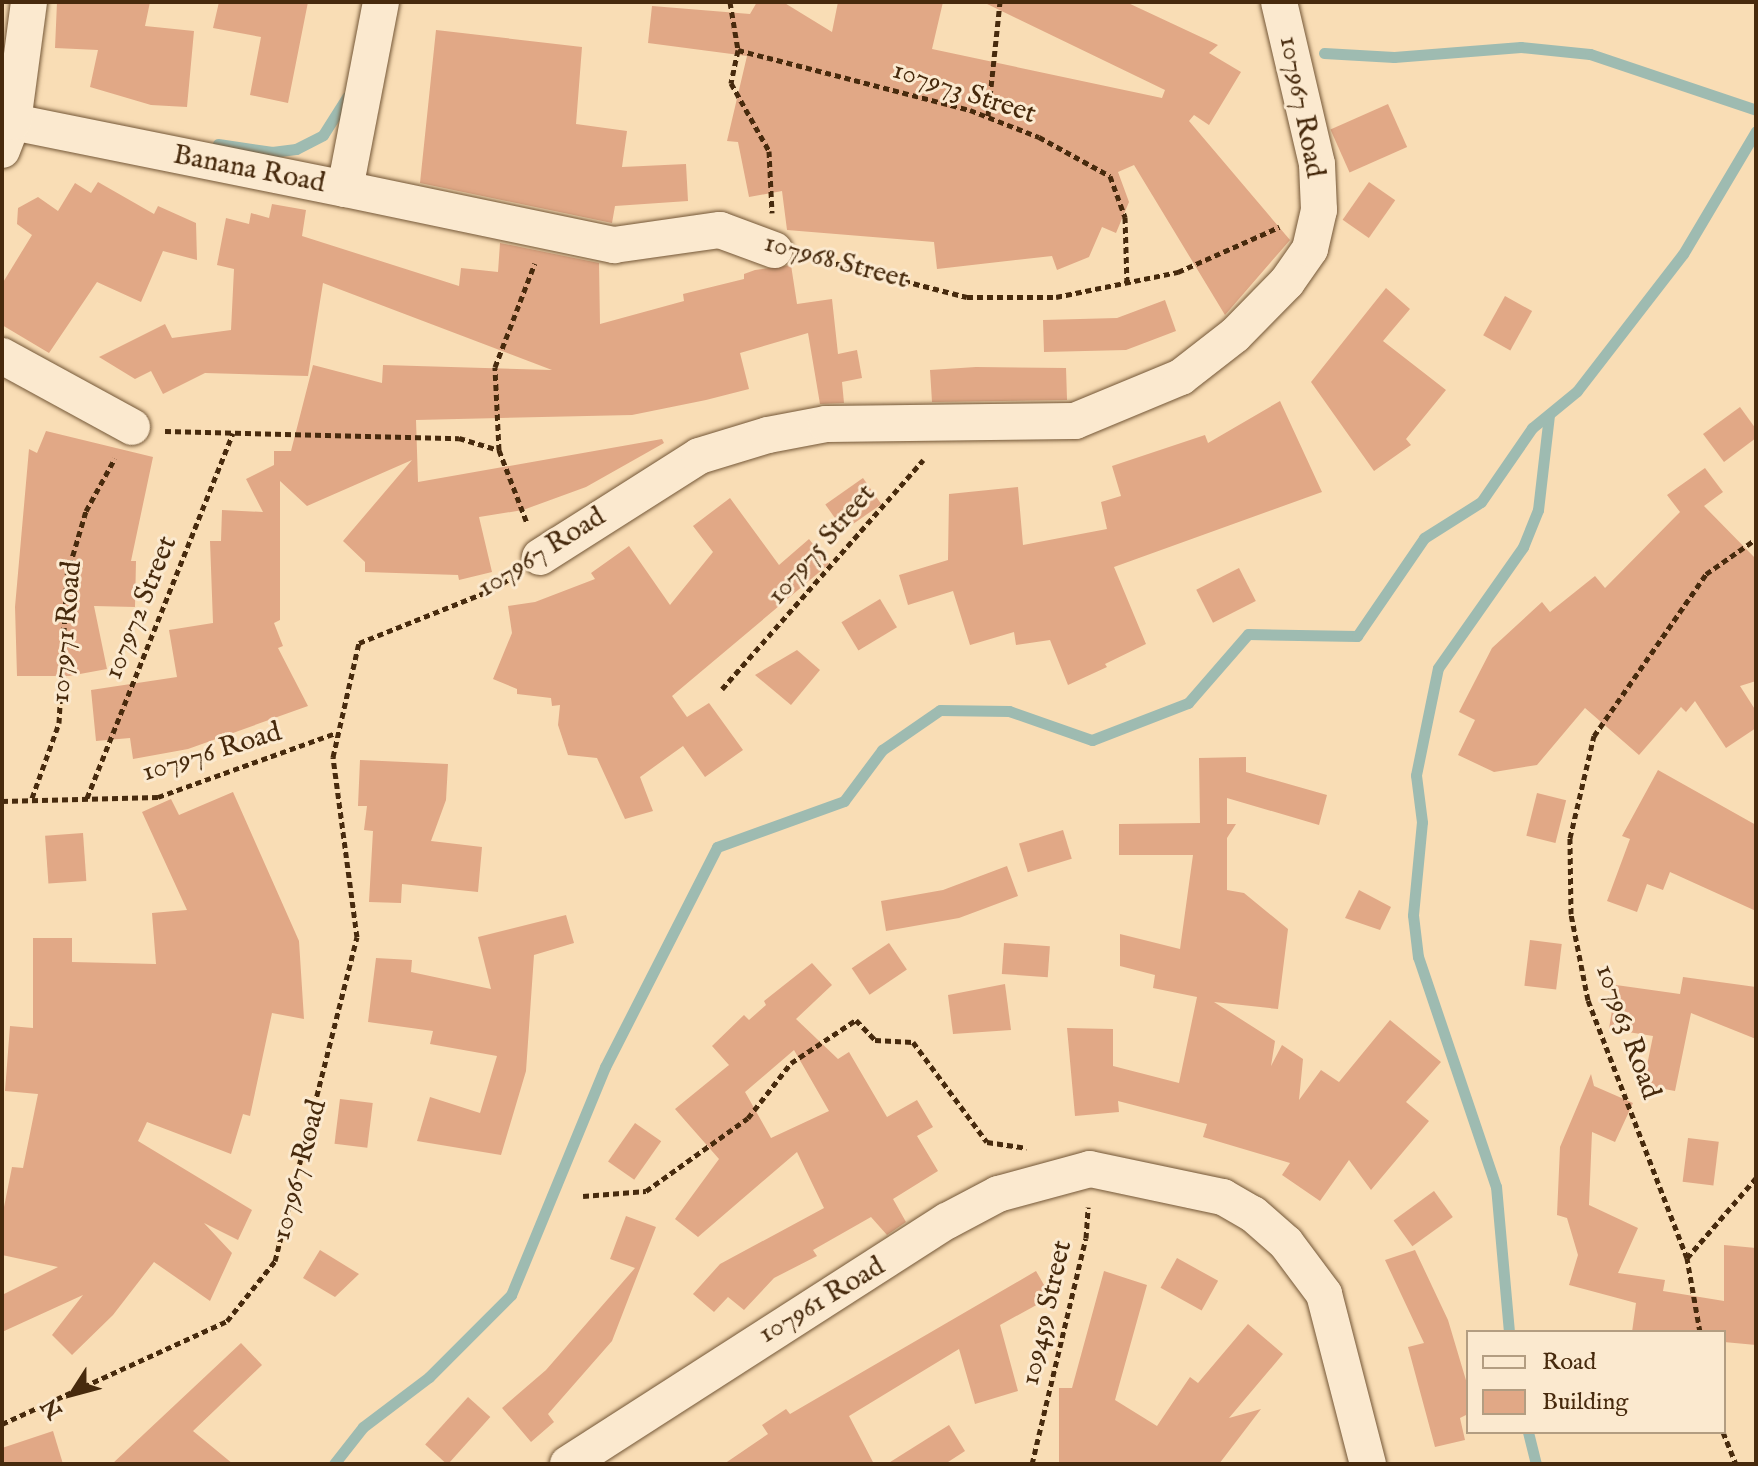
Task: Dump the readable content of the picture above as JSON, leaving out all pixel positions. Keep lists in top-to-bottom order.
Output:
{
  "streets": {
    "street": [
      "107967 Road",
      "Banana Road",
      "107968 Street",
      "107961 Road"
    ],
    "path": [
      "107973 Street",
      "107975 Street",
      "107972 Street",
      "107971 Road",
      "107976 Road",
      "107963 Road",
      "109459 Street"
    ]
  },
  "crossings": [
    ["107973 Street", "107968 Street"],
    ["107967 Road", "107968 Street"],
    ["107967 Road", "107975 Street"],
    ["107967 Road", "107976 Road"],
    ["Banana Road", "107968 Street"],
    ["107972 Street", "107976 Road"],
    ["107971 Road", "107976 Road"],
    ["107961 Road", "109459 Street"]
  ],
  "legend": ["Road", "Building"],
  "north": "bottom left"
}
